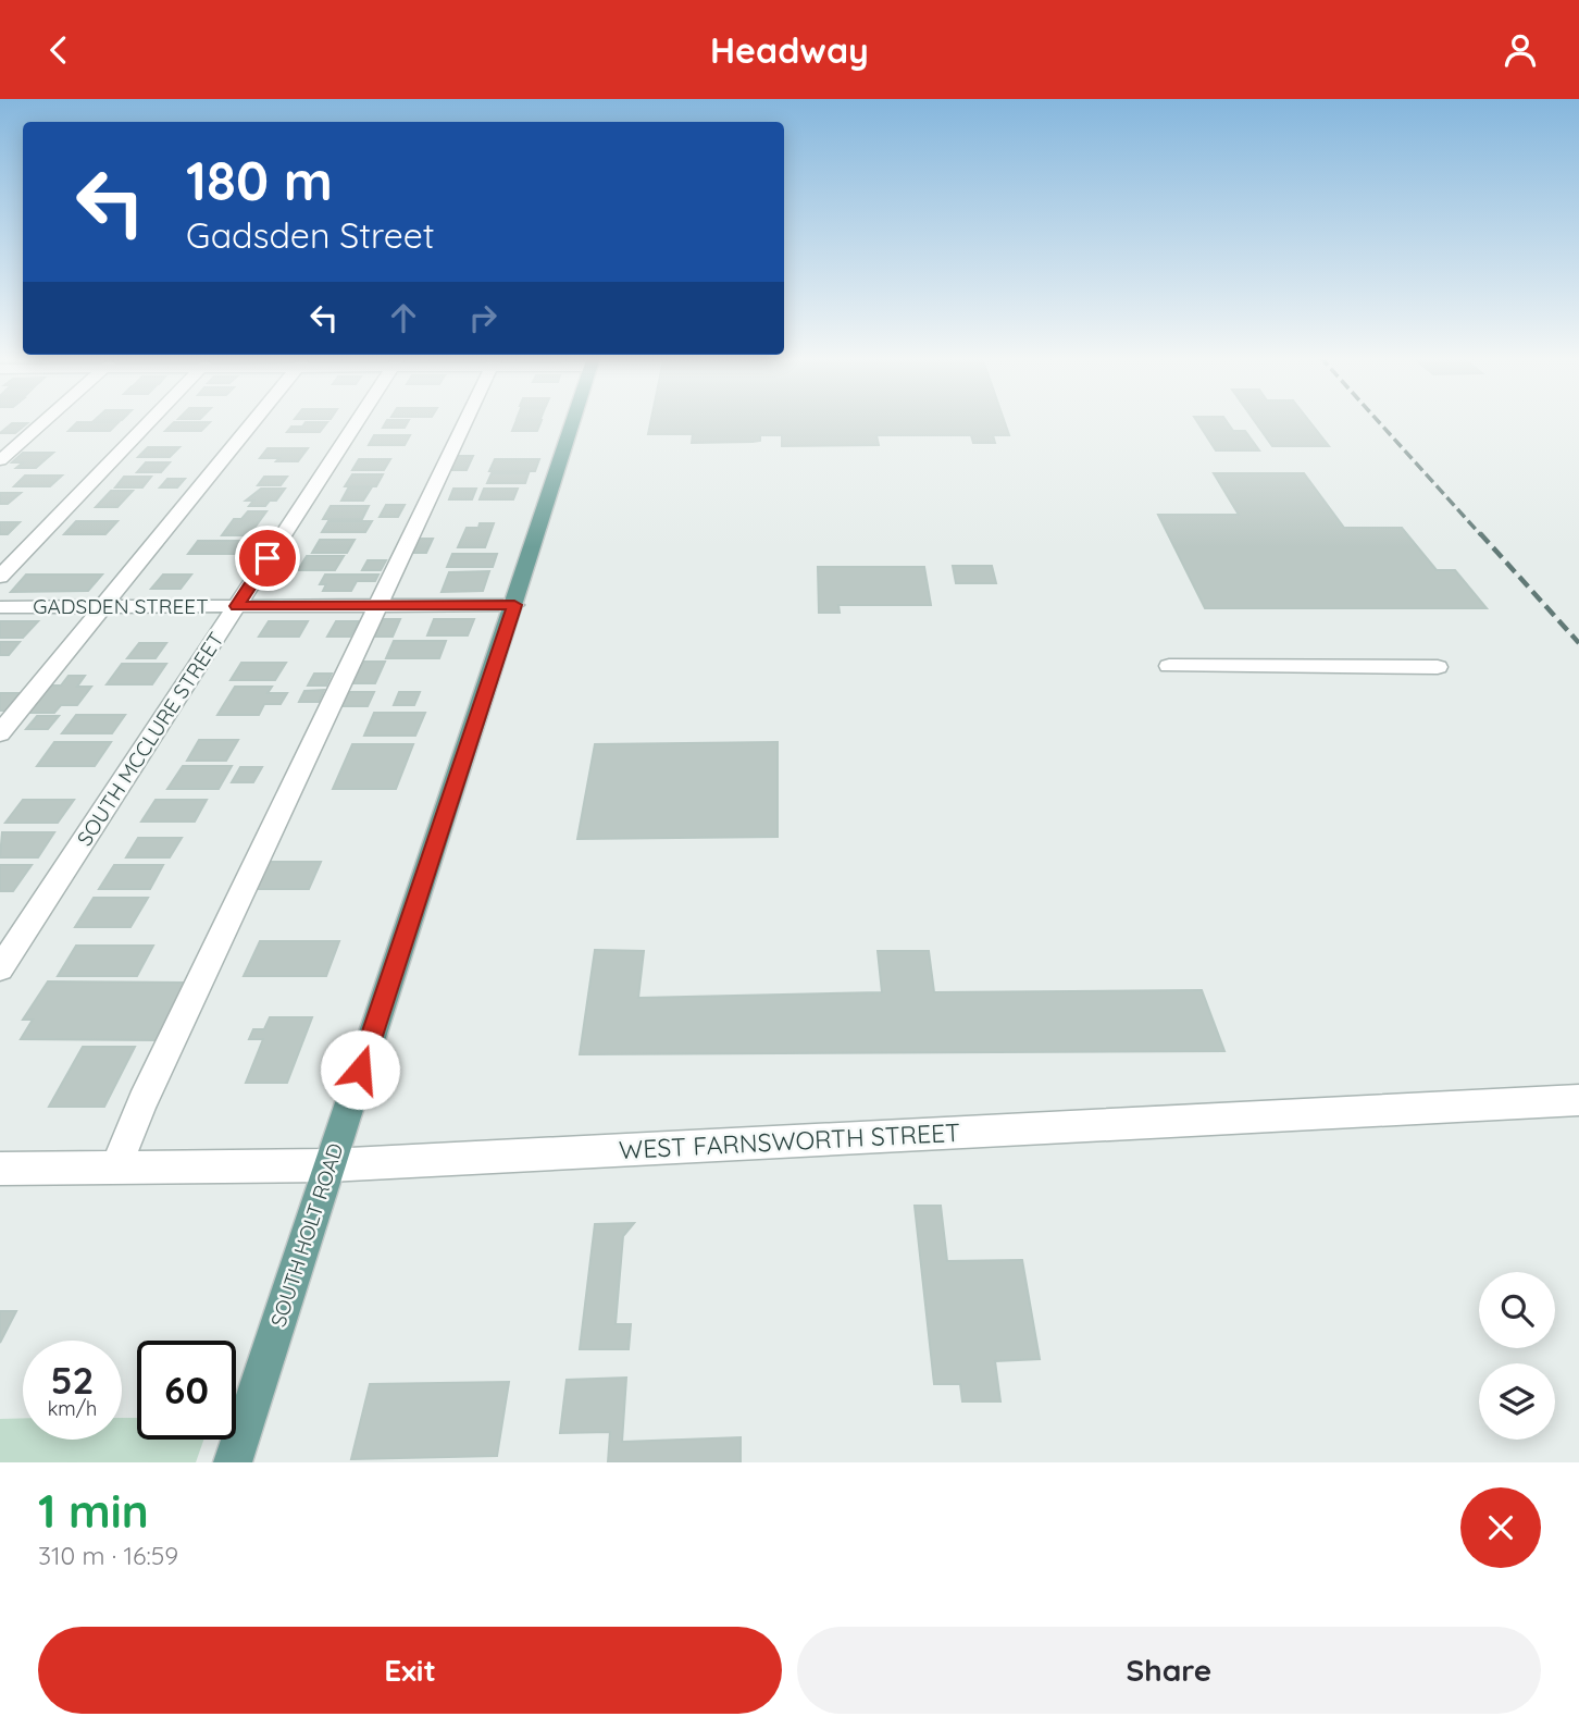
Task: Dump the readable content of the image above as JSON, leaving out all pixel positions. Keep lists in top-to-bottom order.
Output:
{
  "streets": {
    "main road": ["SOUTH HOLT ROAD"],
    "street": ["GADSDEN STREET", "SOUTH MCCLURE STREET", "WEST FARNSWORTH STREET"]
  },
  "crossings": [
    ["GADSDEN STREET", "SOUTH MCCLURE STREET"],
    ["GADSDEN STREET", "SOUTH HOLT ROAD"],
    ["WEST FARNSWORTH STREET", "SOUTH HOLT ROAD"]
  ],
  "page": {
    "header": "Headway",
    "turn": ["180 m", "Gadsden Street"],
    "speed": "52 km/h",
    "limit": "60",
    "heading": ["1 min", "310 m · 16:59"],
    "buttons": ["Exit", "Share"]
  }
}
